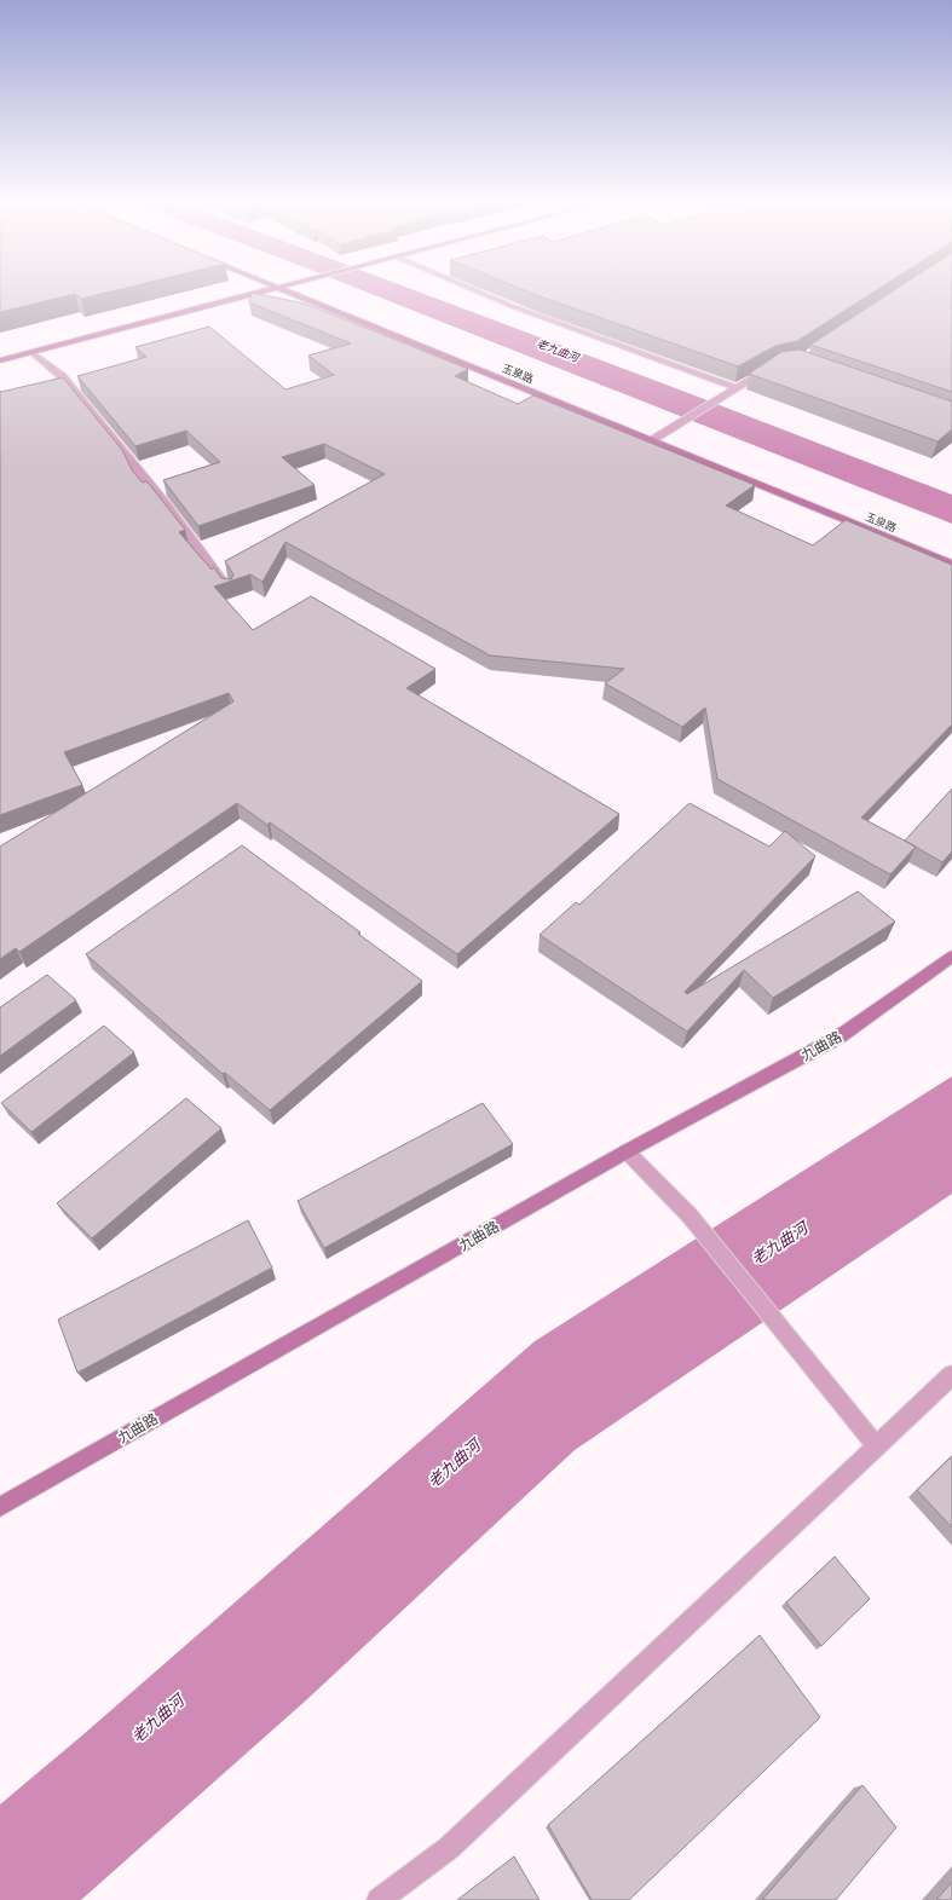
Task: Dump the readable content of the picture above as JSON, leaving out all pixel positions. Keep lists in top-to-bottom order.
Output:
{
  "streets": {
    "street": ["玉泉路", "九曲路"]
  },
  "water": ["老九曲河"]
}
